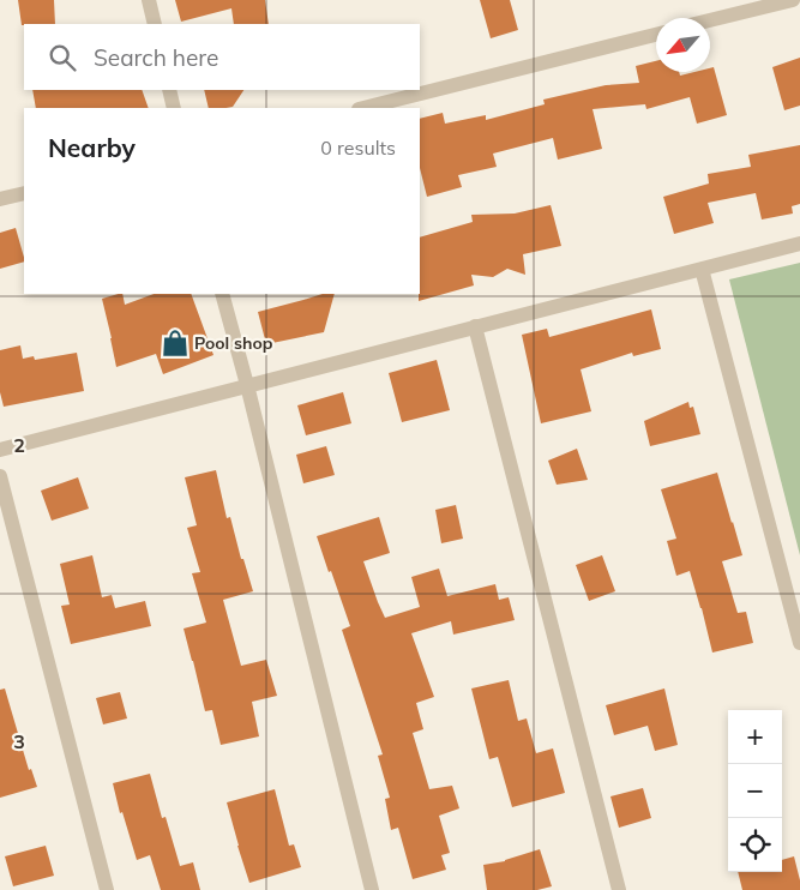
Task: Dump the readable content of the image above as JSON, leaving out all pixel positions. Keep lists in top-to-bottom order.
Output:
{
  "places": {
    "shop": ["Pool shop"]
  },
  "north": "bottom left",
  "page": {
    "search": "Search here",
    "heading": ["Nearby", "0 results"],
    "map_buttons": ["+", "−"]
  },
  "grid": {
    "rows": ["2", "3"]
  }
}
